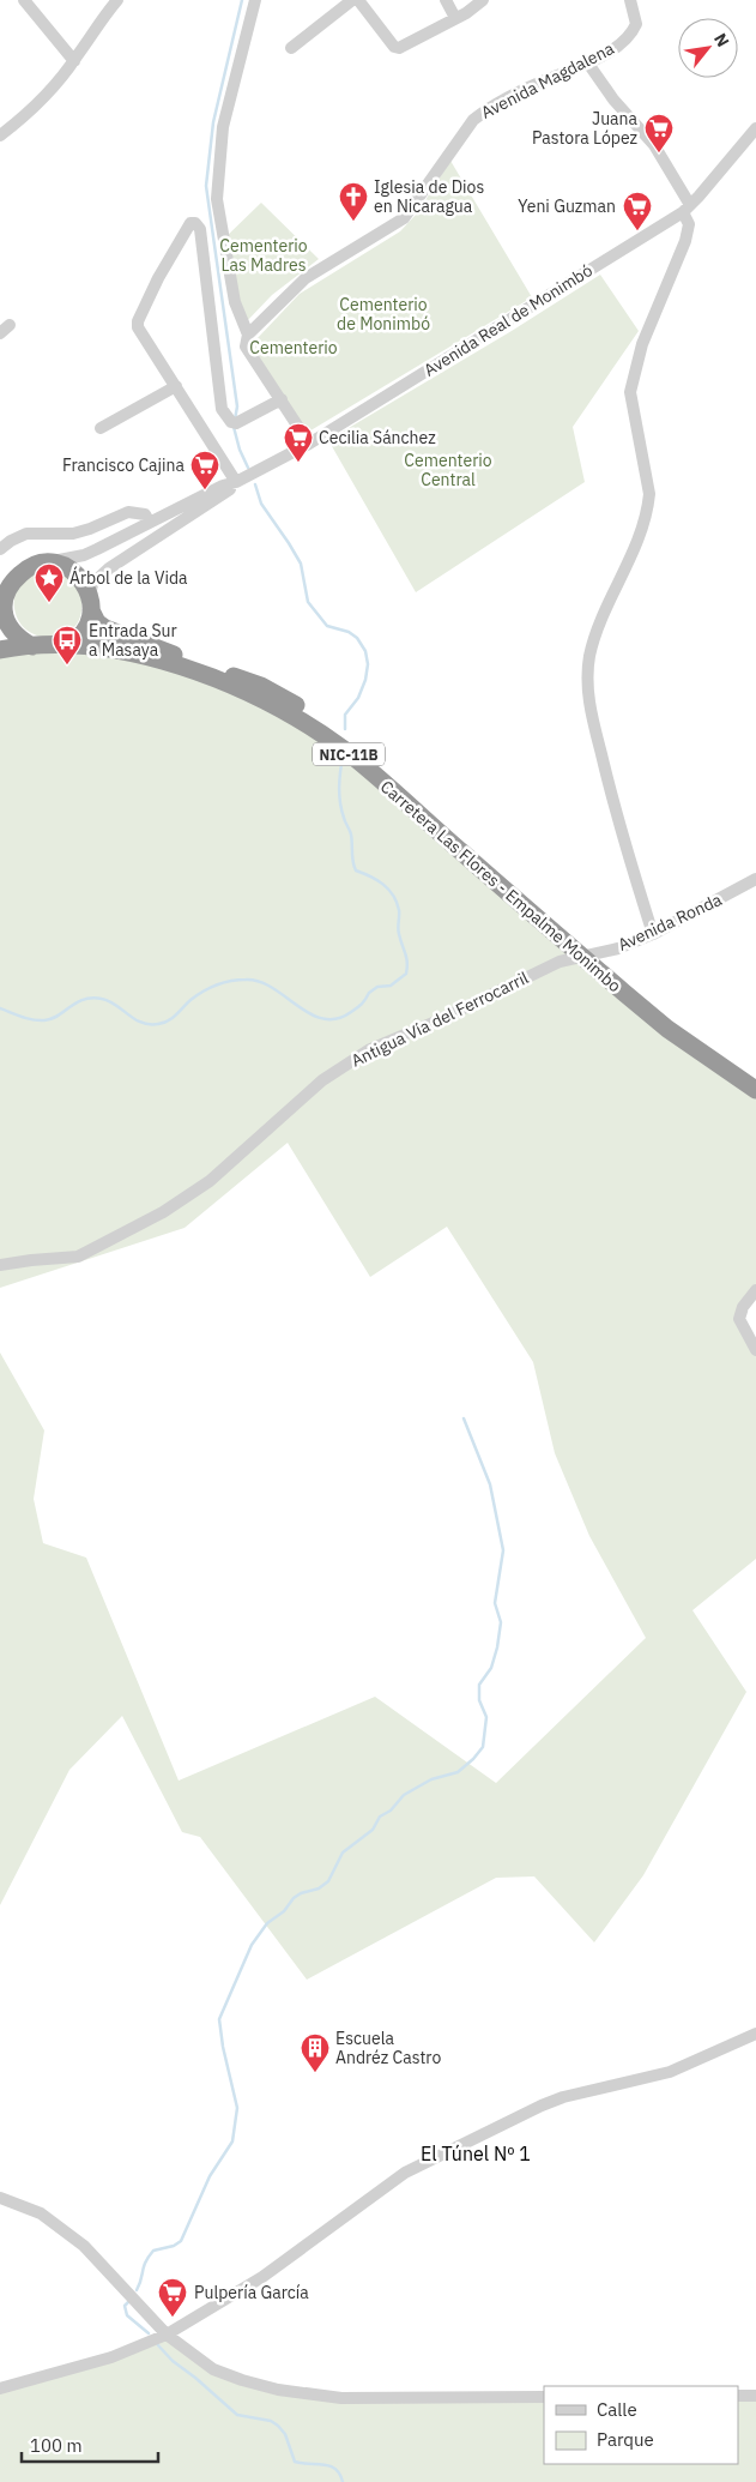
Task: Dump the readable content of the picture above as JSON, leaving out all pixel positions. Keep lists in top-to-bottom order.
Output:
{
  "streets": {
    "highway": ["NIC-11B", "Carretera Las Flores - Empalme Monimbo"],
    "street": [
      "Avenida Magdalena",
      "Avenida Real de Monimbó",
      "Avenida Ronda",
      "Antigua Vía del Ferrocarril"
    ]
  },
  "crossings": [
    ["Avenida Real de Monimbó", "NIC-11B"],
    ["Avenida Real de Monimbó", "Carretera Las Flores - Empalme Monimbo"],
    ["NIC-11B", "Carretera Las Flores - Empalme Monimbo"],
    ["Carretera Las Flores - Empalme Monimbo", "Avenida Ronda"],
    ["Carretera Las Flores - Empalme Monimbo", "Antigua Vía del Ferrocarril"],
    ["Avenida Ronda", "Antigua Vía del Ferrocarril"]
  ],
  "districts": ["El Túnel Nº 1"],
  "parks": [
    "Cementerio Las Madres",
    "Cementerio de Monimbó",
    "Cementerio",
    "Cementerio Central"
  ],
  "places": {
    "supermarket": [
      "Juana Pastora López",
      "Yeni Guzman",
      "Cecilia Sánchez",
      "Francisco Cajina",
      "Pulpería García"
    ],
    "church": ["Iglesia de Dios en Nicaragua"],
    "place": ["Árbol de la Vida"],
    "bus stop": ["Entrada Sur a Masaya"],
    "building": ["Escuela Andréz Castro"]
  },
  "legend": ["Calle", "Parque"],
  "scale_bar": "100 m",
  "north": "top right"
}
